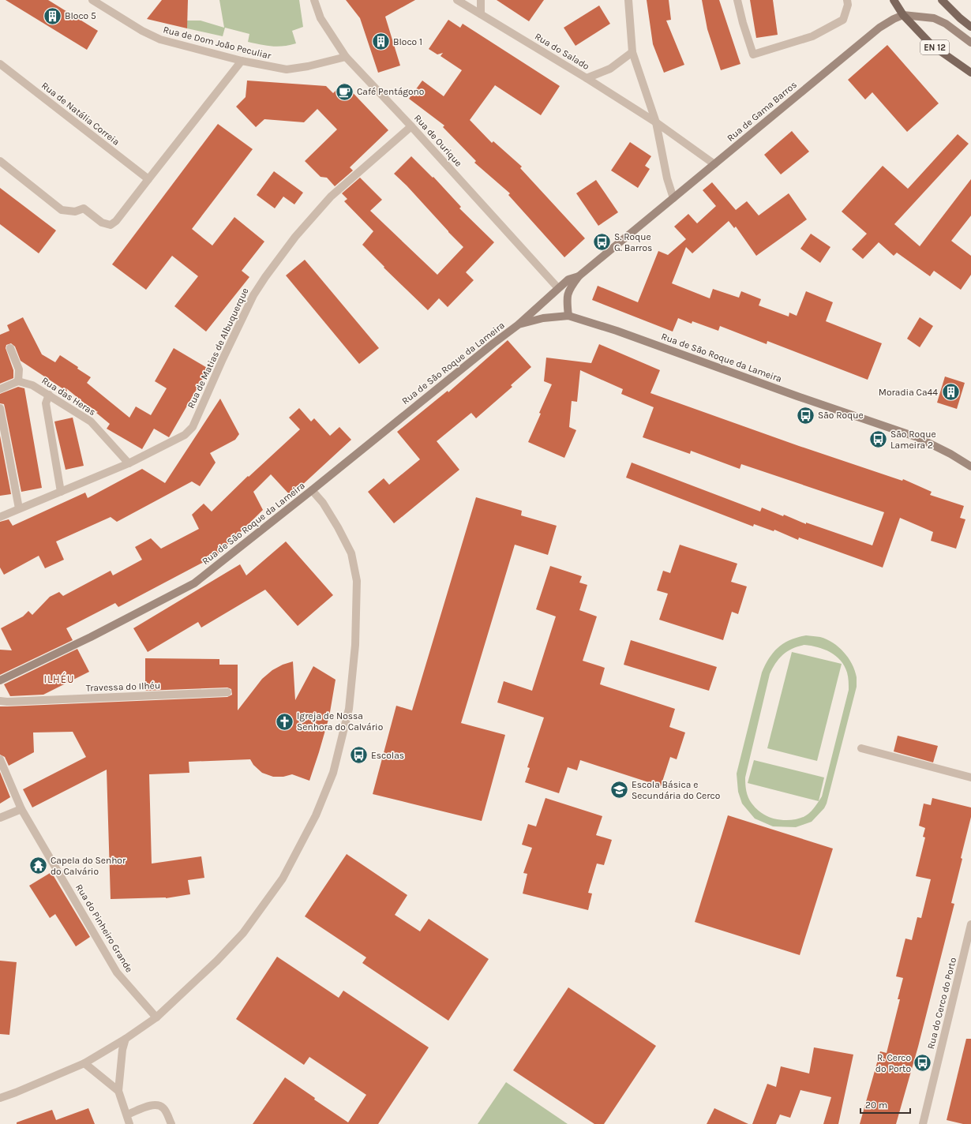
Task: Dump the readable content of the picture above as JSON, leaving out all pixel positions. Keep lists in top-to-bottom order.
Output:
{
  "streets": {
    "main road": ["EN 12", "Rua de Gama Barros", "Rua de São Roque da Lameira"],
    "street": [
      "Rua de Dom João Peculiar",
      "Rua do Salado",
      "Rua de Natália Correia",
      "Rua de Ourique",
      "Rua de Matias de Albuquerque",
      "Rua das Heras",
      "Travessa do Ilhéu",
      "Rua do Pinheiro Grande",
      "Rua do Cerco do Porto"
    ]
  },
  "crossings": [
    ["Rua de Dom João Peculiar", "Rua de Ourique"],
    ["EN 12", "Rua de Gama Barros"],
    ["Rua do Salado", "Rua de Gama Barros"],
    ["Rua de Gama Barros", "Rua de Ourique"],
    ["Rua de Gama Barros", "Rua de São Roque da Lameira"],
    ["Rua de Ourique", "Rua de Matias de Albuquerque"],
    ["Rua de Matias de Albuquerque", "Rua das Heras"]
  ],
  "districts": ["ILHÉU"],
  "places": {
    "building": ["Bloco 5", "Bloco 1", "Moradia Ca44"],
    "cafe": ["Café Pentágono"],
    "bus stop": [
      "S. Roque G. Barros",
      "São Roque",
      "São Roque Lameira 2",
      "Escolas",
      "R. Cerco do Porto"
    ],
    "church": ["Igreja de Nossa Senhora do Calvário"],
    "school or university": ["Escola Básica e Secundária do Cerco"],
    "temple": ["Capela do Senhor do Calvário"]
  },
  "scale_bar": "20 m"
}
